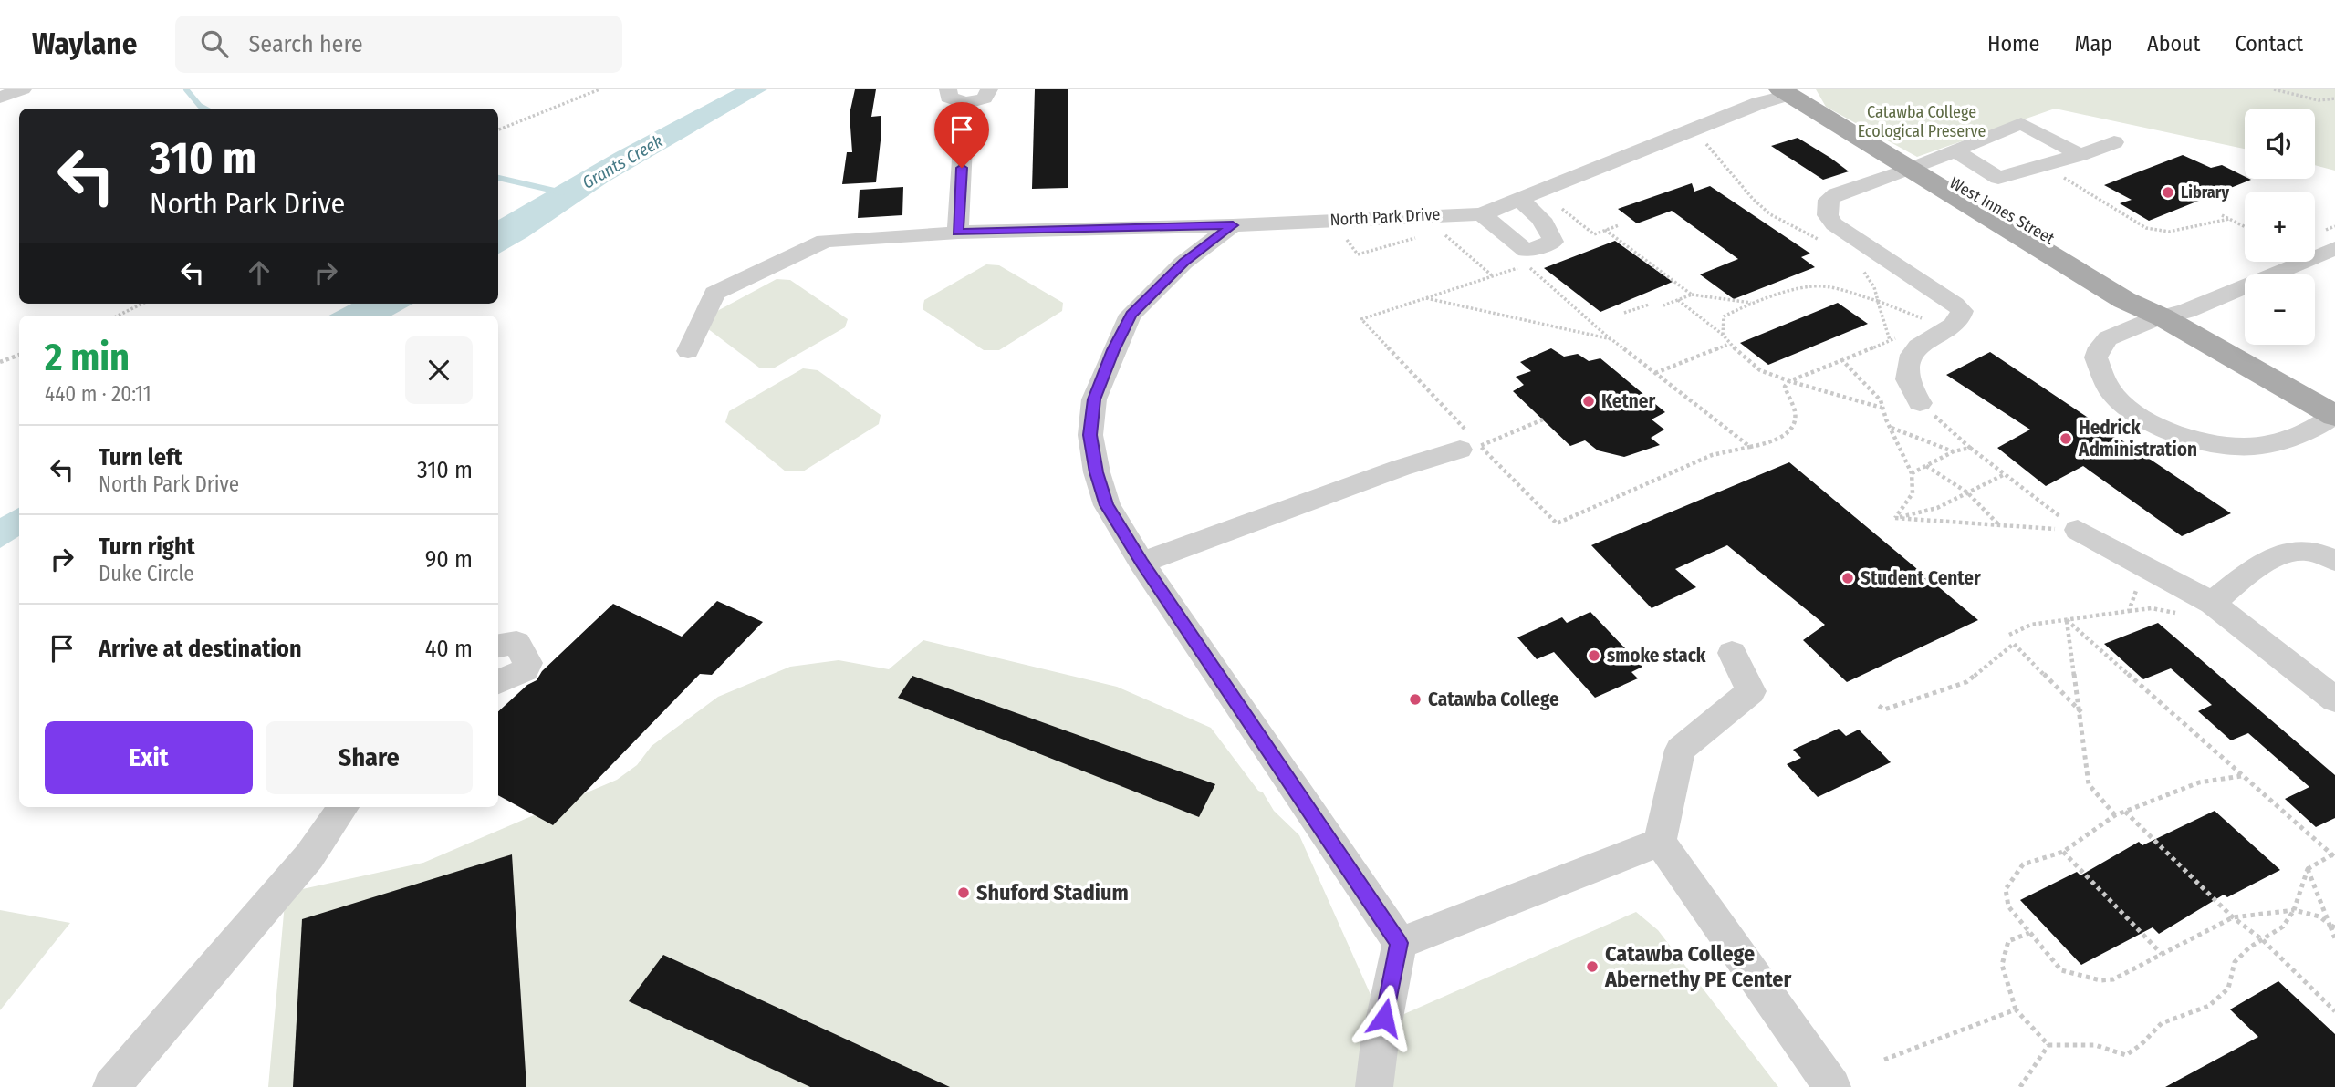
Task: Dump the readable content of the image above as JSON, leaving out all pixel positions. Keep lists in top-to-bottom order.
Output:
{
  "streets": {
    "main road": ["West Innes Street"],
    "street": ["North Park Drive"]
  },
  "crossings": [
    ["West Innes Street", "North Park Drive"]
  ],
  "water": ["Grants Creek"],
  "parks": ["Catawba College Ecological Preserve"],
  "places": [
    "Library",
    "Ketner",
    "Hedrick Administration",
    "Student Center",
    "smoke stack",
    "Catawba College",
    "Shuford Stadium",
    "Catawba College Abernethy PE Center"
  ],
  "page": {
    "header": "Waylane",
    "search": "Search here",
    "nav": [
      "Home",
      "Map",
      "About",
      "Contact"
    ],
    "map_buttons": ["+", "−"],
    "turn": ["310 m", "North Park Drive"],
    "heading": ["2 min", "440 m · 20:11"],
    "list": [
      {
        "name": "Turn left",
        "note": "North Park Drive",
        "value": "310 m"
      },
      {
        "name": "Turn right",
        "note": "Duke Circle",
        "value": "90 m"
      },
      {
        "name": "Arrive at destination",
        "value": "40 m"
      }
    ],
    "buttons": ["Exit", "Share"]
  }
}
